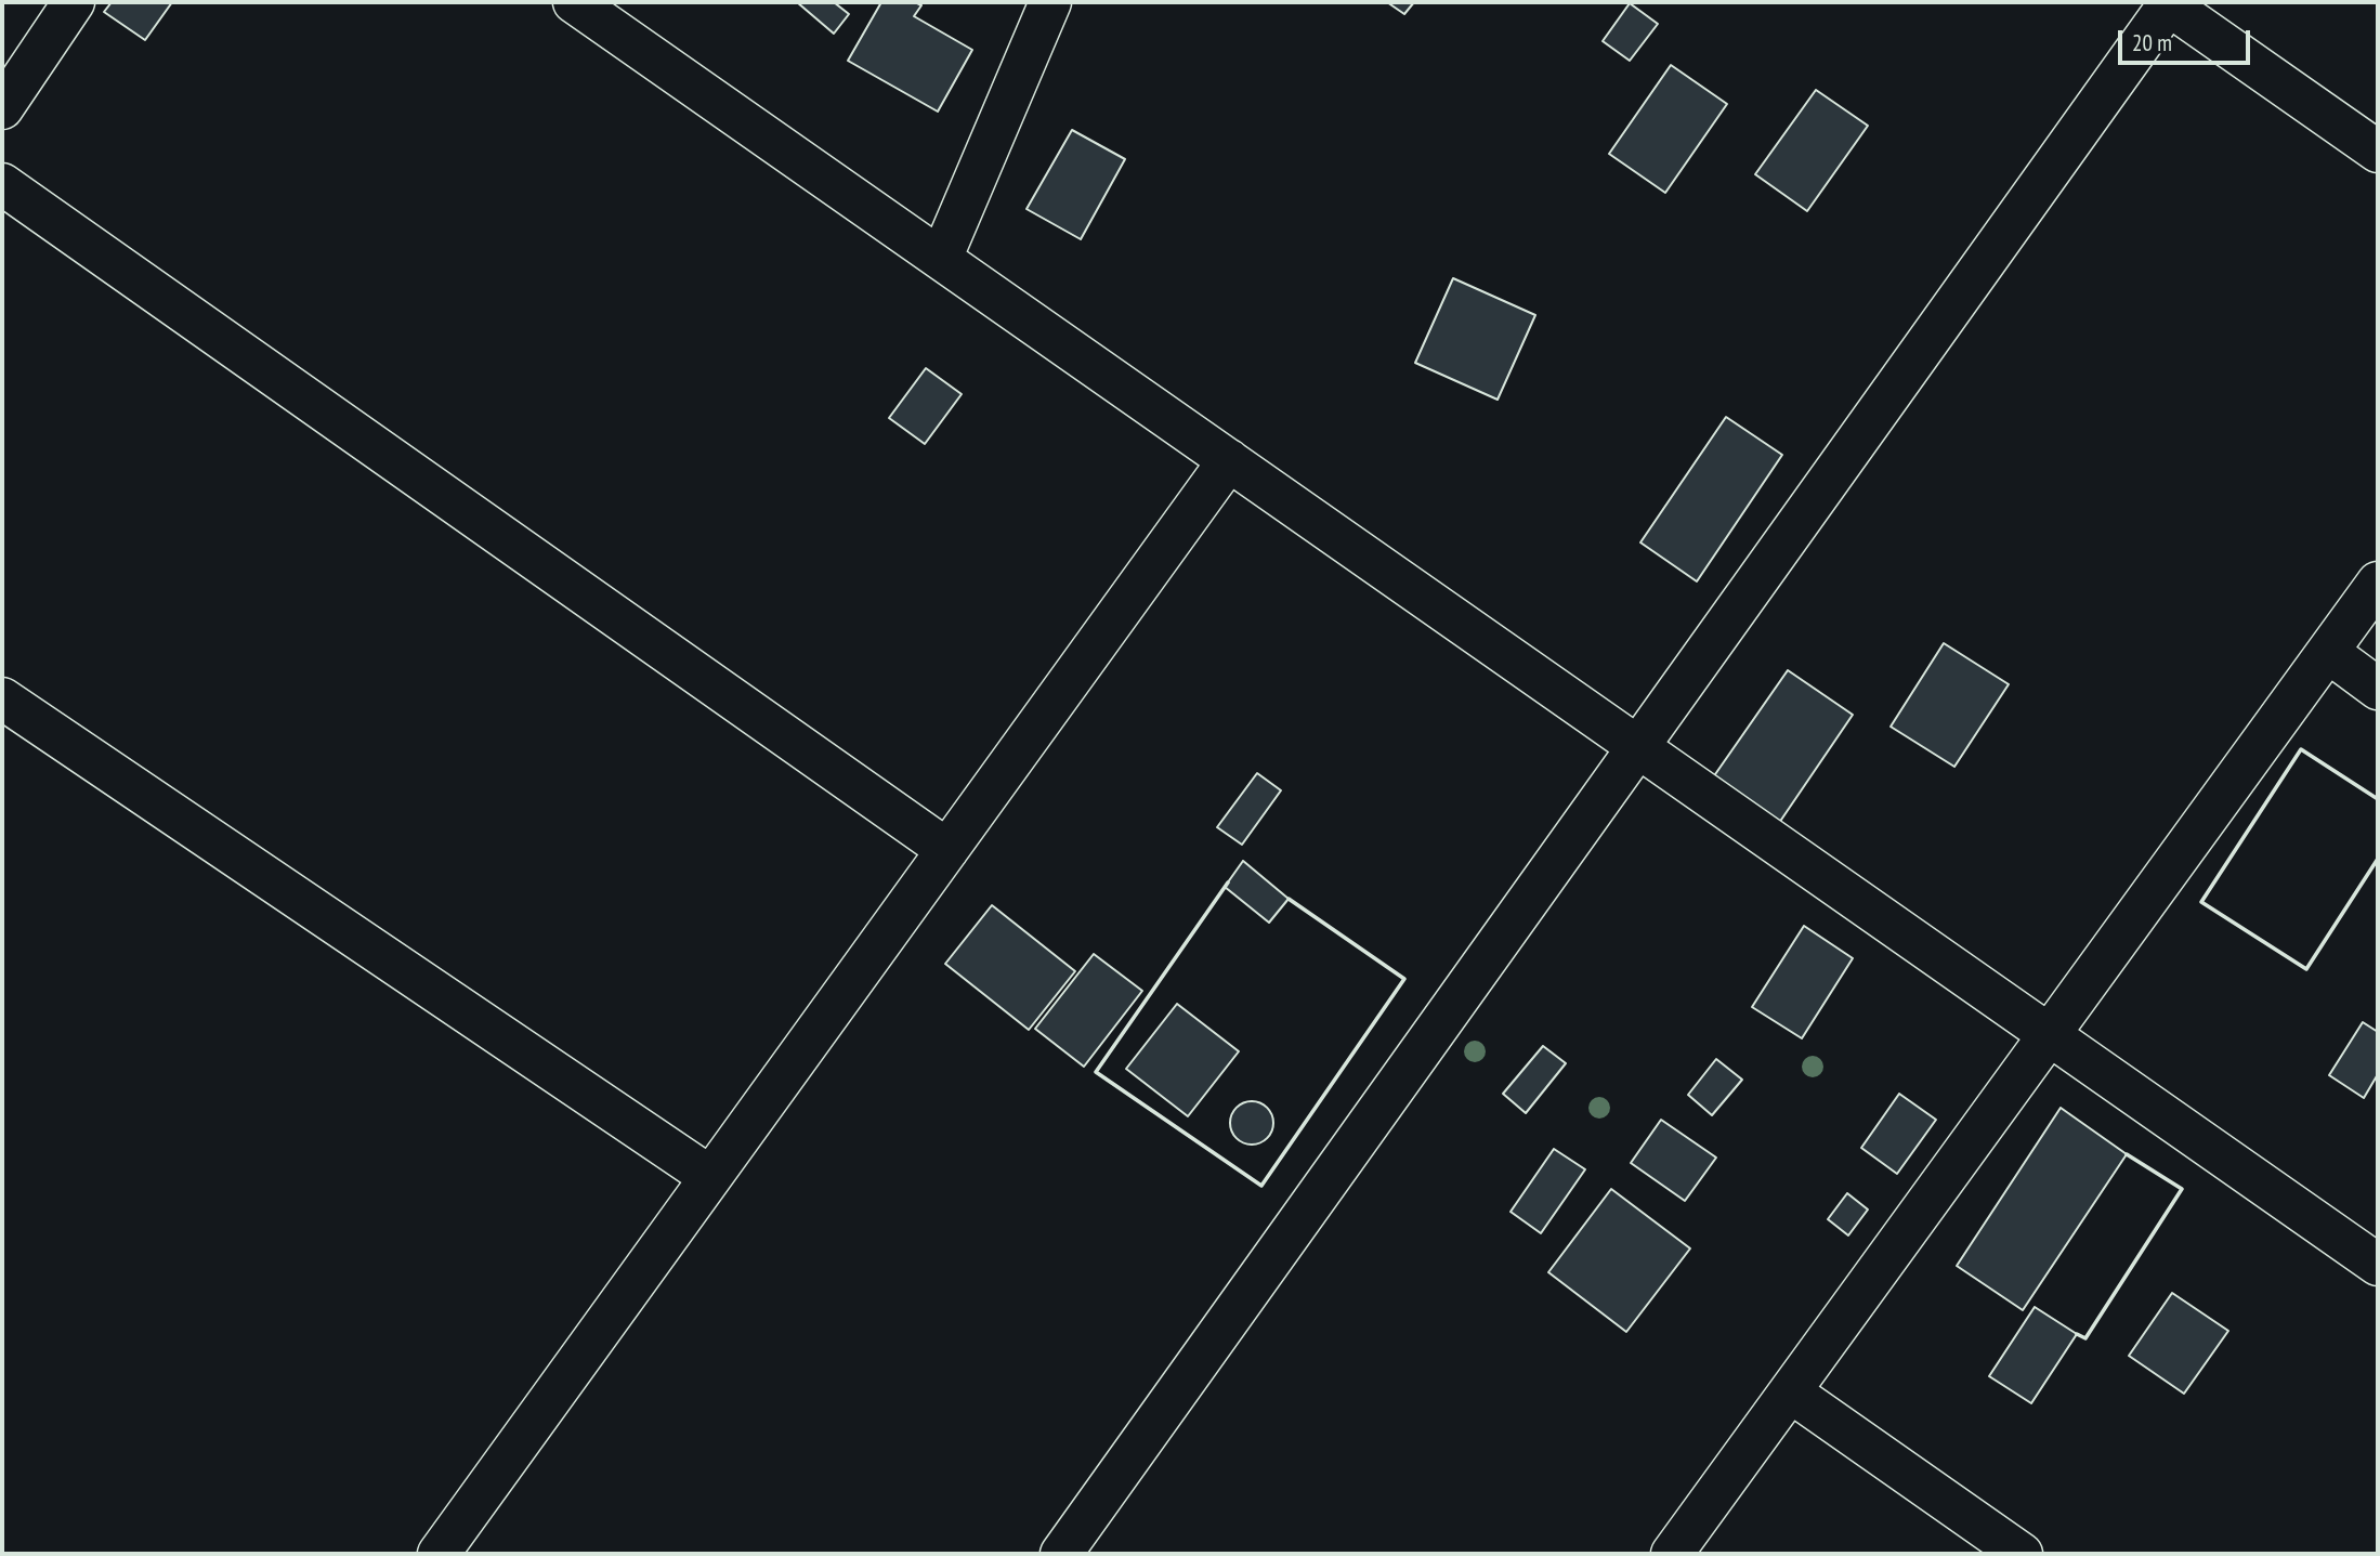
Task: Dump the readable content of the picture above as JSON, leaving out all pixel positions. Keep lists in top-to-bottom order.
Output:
{
  "scale_bar": "20 m"
}
